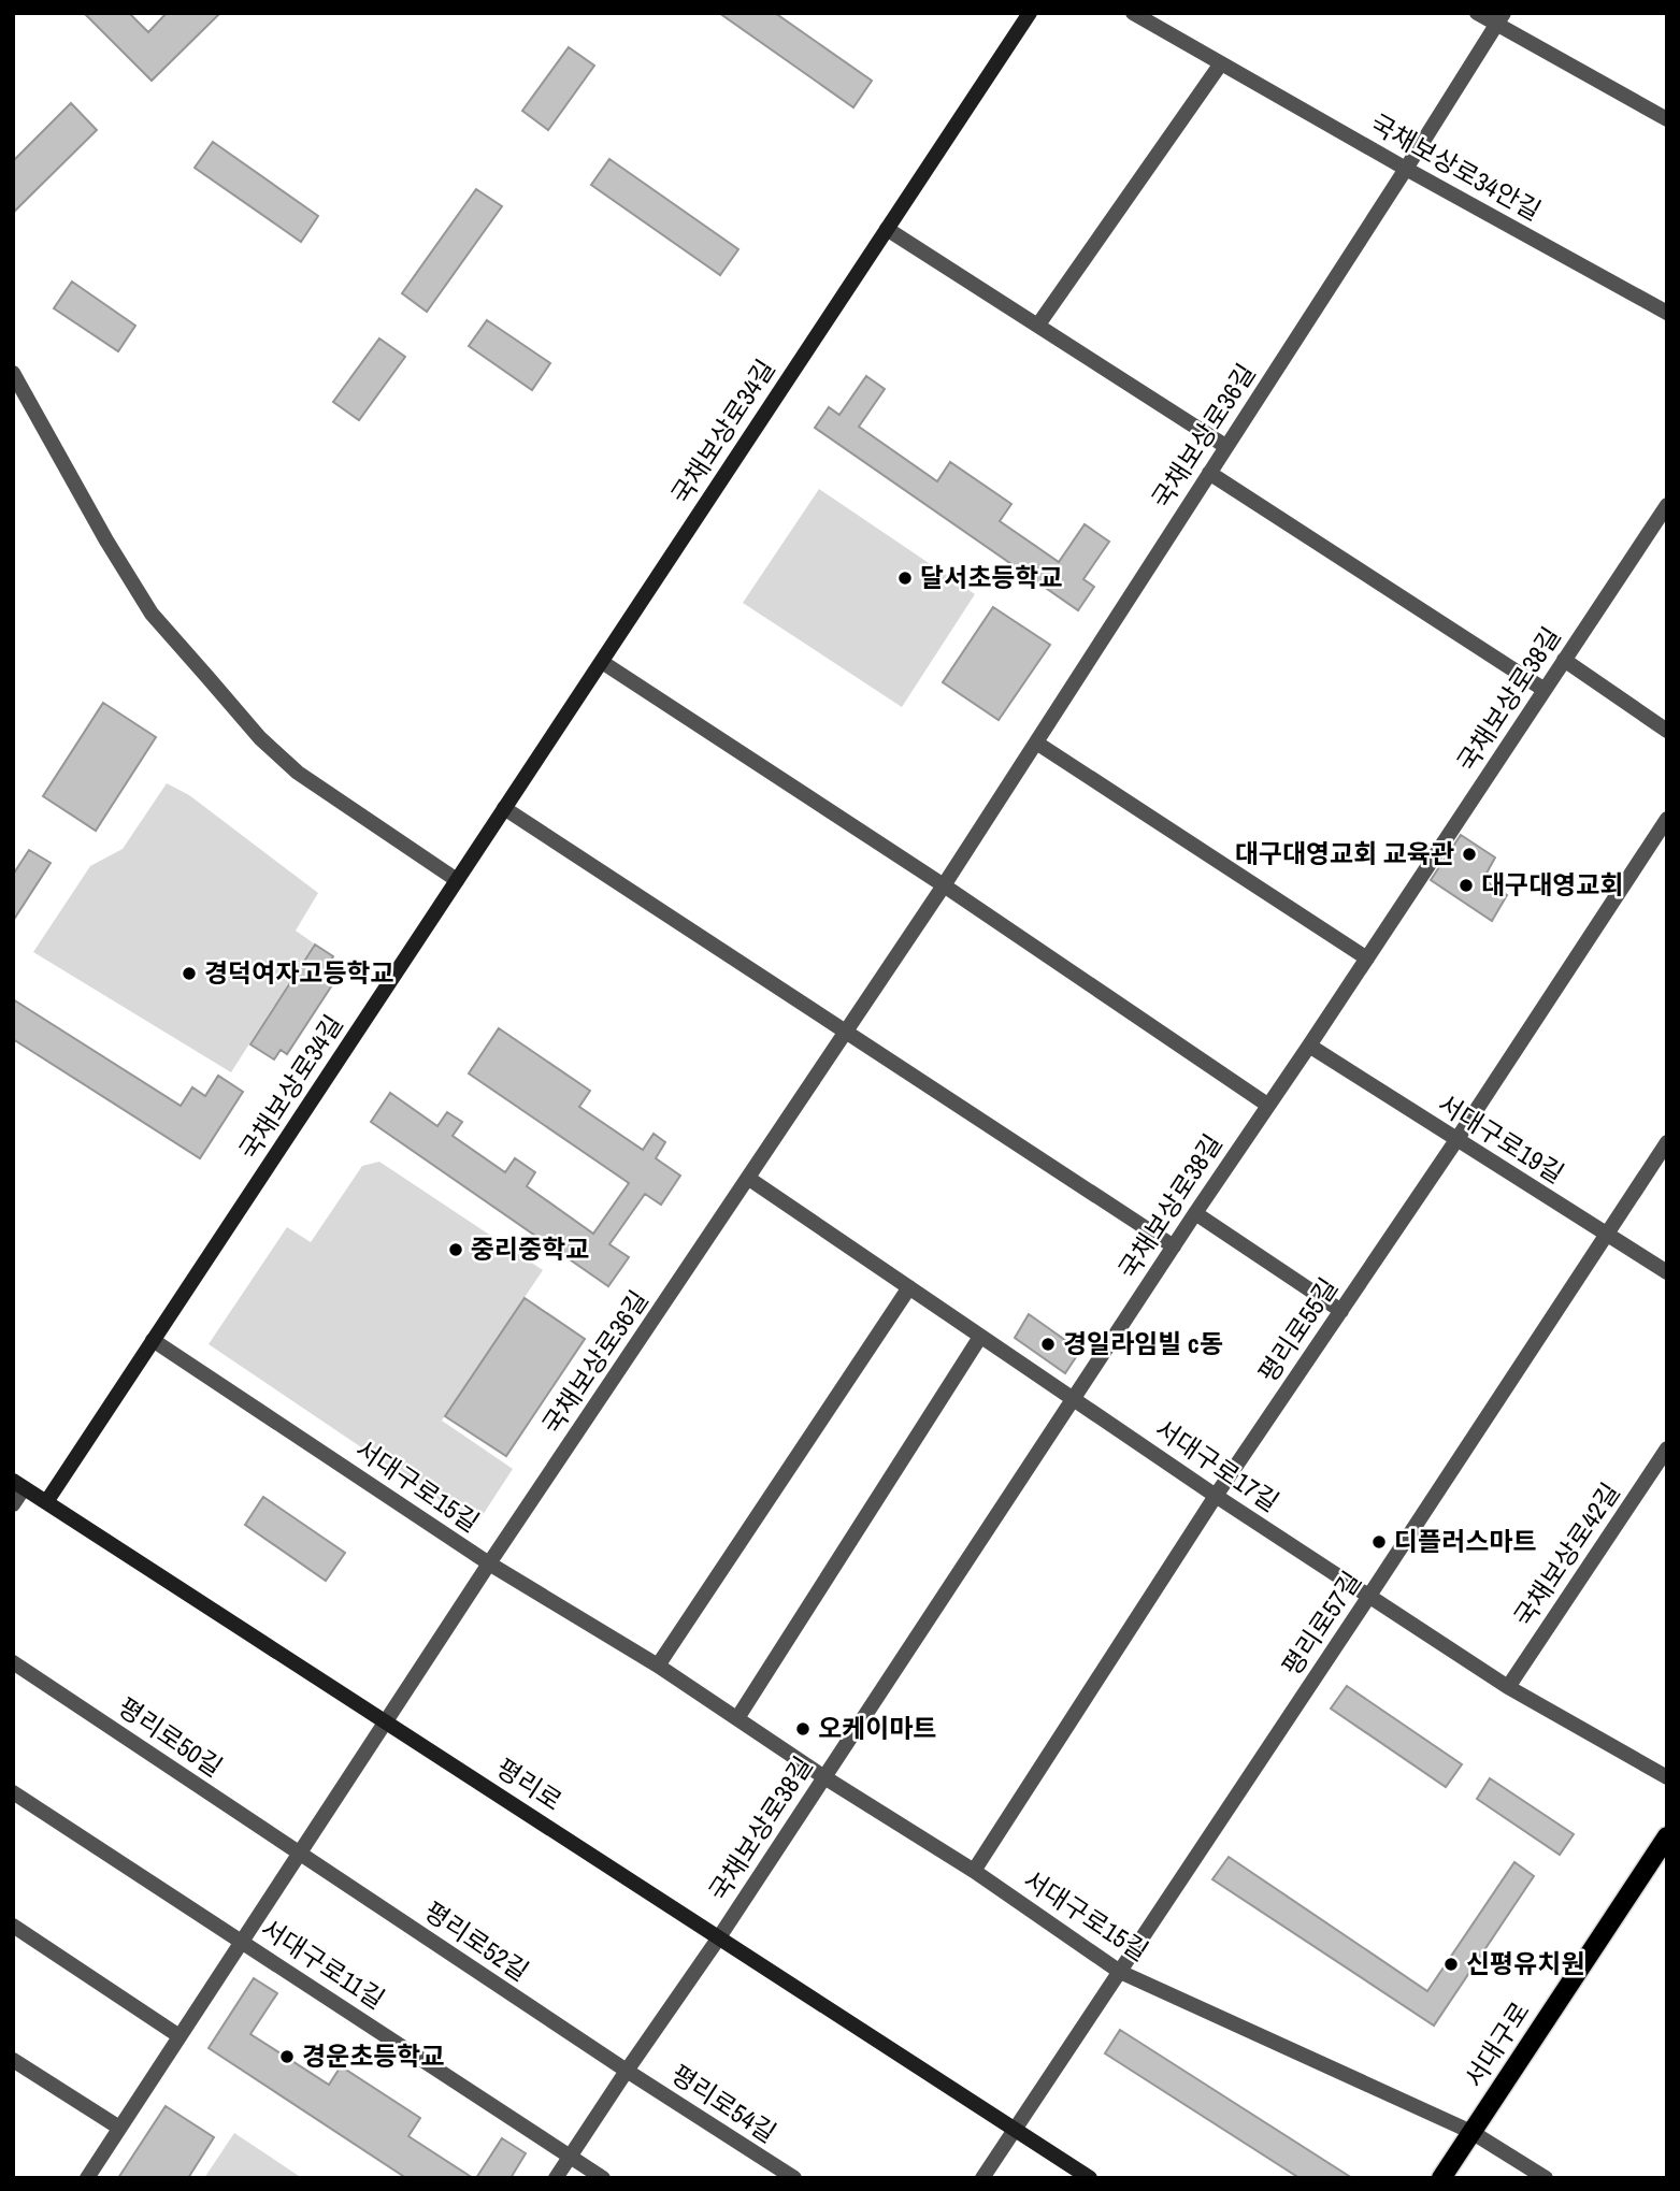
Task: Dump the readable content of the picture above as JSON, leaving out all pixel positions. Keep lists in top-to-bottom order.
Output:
{
  "streets": {
    "main road": ["국채보상로34길", "평리로", "서대구로"],
    "street": [
      "국채보상로34안길",
      "국채보상로36길",
      "국채보상로38길",
      "서대구로19길",
      "평리로55길",
      "서대구로17길",
      "서대구로15길",
      "국채보상로42길",
      "평리로57길",
      "평리로50길",
      "평리로52길",
      "서대구로11길",
      "평리로54길"
    ]
  },
  "crossings": [
    ["국채보상로34안길", "국채보상로36길"],
    ["국채보상로34길", "서대구로15길"],
    ["국채보상로34길", "평리로"],
    ["국채보상로36길", "서대구로17길"],
    ["국채보상로36길", "서대구로15길"],
    ["국채보상로36길", "평리로"],
    ["국채보상로38길", "서대구로19길"],
    ["국채보상로38길", "서대구로17길"],
    ["국채보상로38길", "서대구로15길"],
    ["국채보상로38길", "평리로"],
    ["국채보상로38길", "평리로54길"],
    ["서대구로19길", "평리로55길"],
    ["서대구로19길", "평리로57길"],
    ["평리로55길", "서대구로17길"],
    ["평리로55길", "서대구로15길"],
    ["서대구로17길", "국채보상로42길"],
    ["서대구로17길", "평리로57길"],
    ["서대구로15길", "평리로57길"],
    ["서대구로15길", "서대구로"],
    ["평리로57길", "평리로"],
    ["평리로50길", "평리로52길"],
    ["평리로", "평리로54길"],
    ["평리로52길", "평리로54길"],
    ["서대구로11길", "평리로54길"]
  ],
  "places": [
    "달서초등학교",
    "대구대영교회 교육관",
    "대구대영교회",
    "경덕여자고등학교",
    "중리중학교",
    "경일라임빌 c동",
    "디플러스마트",
    "오케이마트",
    "신평유치원",
    "경운초등학교"
  ]
}
